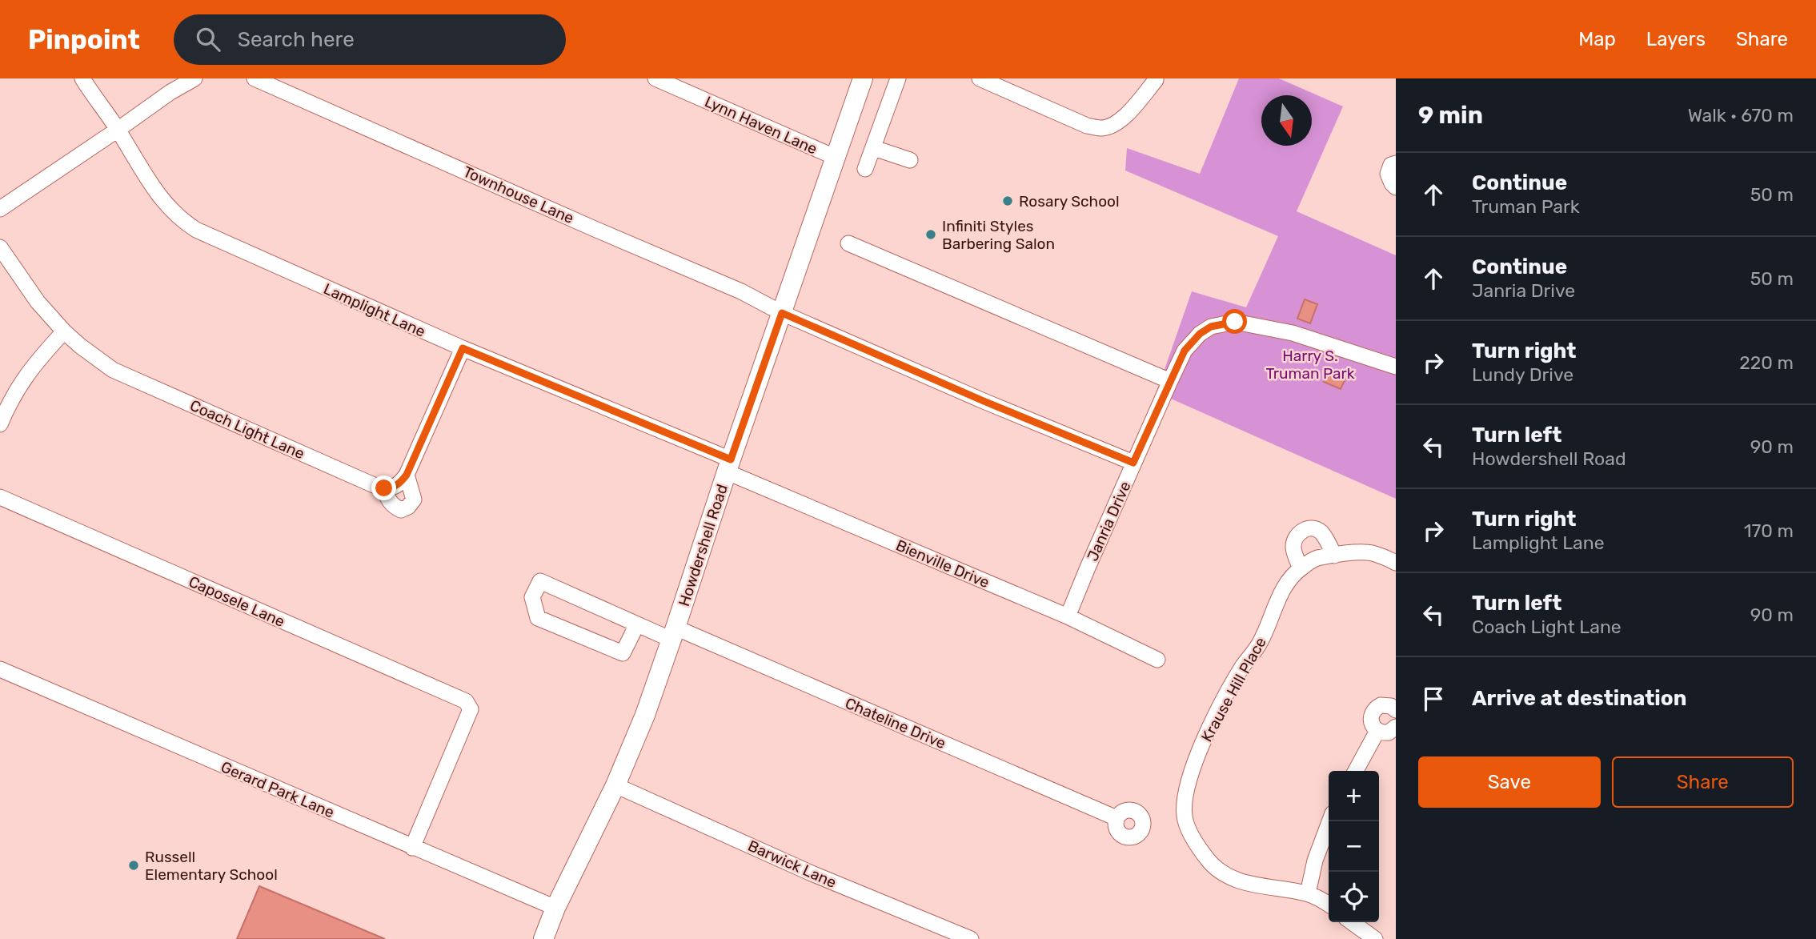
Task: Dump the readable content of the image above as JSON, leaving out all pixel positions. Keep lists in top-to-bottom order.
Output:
{
  "streets": {
    "main road": ["Howdershell Road"],
    "street": [
      "Lynn Haven Lane",
      "Townhouse Lane",
      "Lamplight Lane",
      "Coach Light Lane",
      "Janria Drive",
      "Bienville Drive",
      "Caposele Lane",
      "Krause Hill Place",
      "Chateline Drive",
      "Gerard Park Lane",
      "Barwick Lane"
    ]
  },
  "crossings": [
    ["Lynn Haven Lane", "Howdershell Road"],
    ["Townhouse Lane", "Janria Drive"],
    ["Townhouse Lane", "Howdershell Road"],
    ["Lamplight Lane", "Howdershell Road"],
    ["Lamplight Lane", "Bienville Drive"],
    ["Janria Drive", "Bienville Drive"],
    ["Howdershell Road", "Bienville Drive"],
    ["Howdershell Road", "Chateline Drive"],
    ["Howdershell Road", "Gerard Park Lane"],
    ["Howdershell Road", "Barwick Lane"],
    ["Caposele Lane", "Gerard Park Lane"]
  ],
  "parks": ["Harry S. Truman Park"],
  "places": ["Rosary School", "Infiniti Styles Barbering Salon", "Russell Elementary School"],
  "north": "bottom",
  "page": {
    "header": "Pinpoint",
    "search": "Search here",
    "nav": ["Map", "Layers", "Share"],
    "heading": ["9 min", "Walk · 670 m"],
    "list": [
      ["Continue", "Truman Park", "50 m"],
      ["Continue", "Janria Drive", "50 m"],
      ["Turn right", "Lundy Drive", "220 m"],
      ["Turn left", "Howdershell Road", "90 m"],
      ["Turn right", "Lamplight Lane", "170 m"],
      ["Turn left", "Coach Light Lane", "90 m"],
      "Arrive at destination"
    ],
    "buttons": ["Save", "Share"],
    "map_buttons": ["+", "−"]
  }
}
